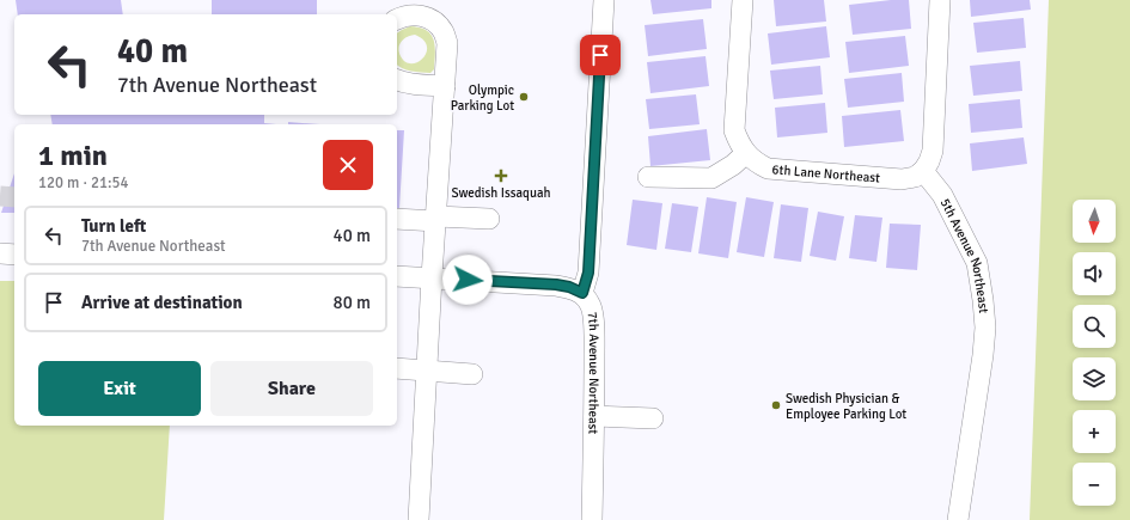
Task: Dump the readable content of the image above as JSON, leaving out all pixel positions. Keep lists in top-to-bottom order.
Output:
{
  "streets": {
    "street": ["6th Lane Northeast", "5th Avenue Northeast", "7th Avenue Northeast"]
  },
  "crossings": [
    ["6th Lane Northeast", "5th Avenue Northeast"]
  ],
  "places": {
    "other": ["Olympic Parking Lot", "Swedish Physician & Employee Parking Lot"],
    "health": ["Swedish Issaquah"]
  },
  "north": "bottom",
  "page": {
    "turn": ["40 m", "7th Avenue Northeast"],
    "heading": ["1 min", "120 m · 21:54"],
    "map_buttons": ["+", "−"],
    "list": [
      {
        "name": "Turn left",
        "note": "7th Avenue Northeast",
        "value": "40 m"
      },
      {
        "name": "Arrive at destination",
        "value": "80 m"
      }
    ],
    "buttons": ["Exit", "Share"]
  }
}
